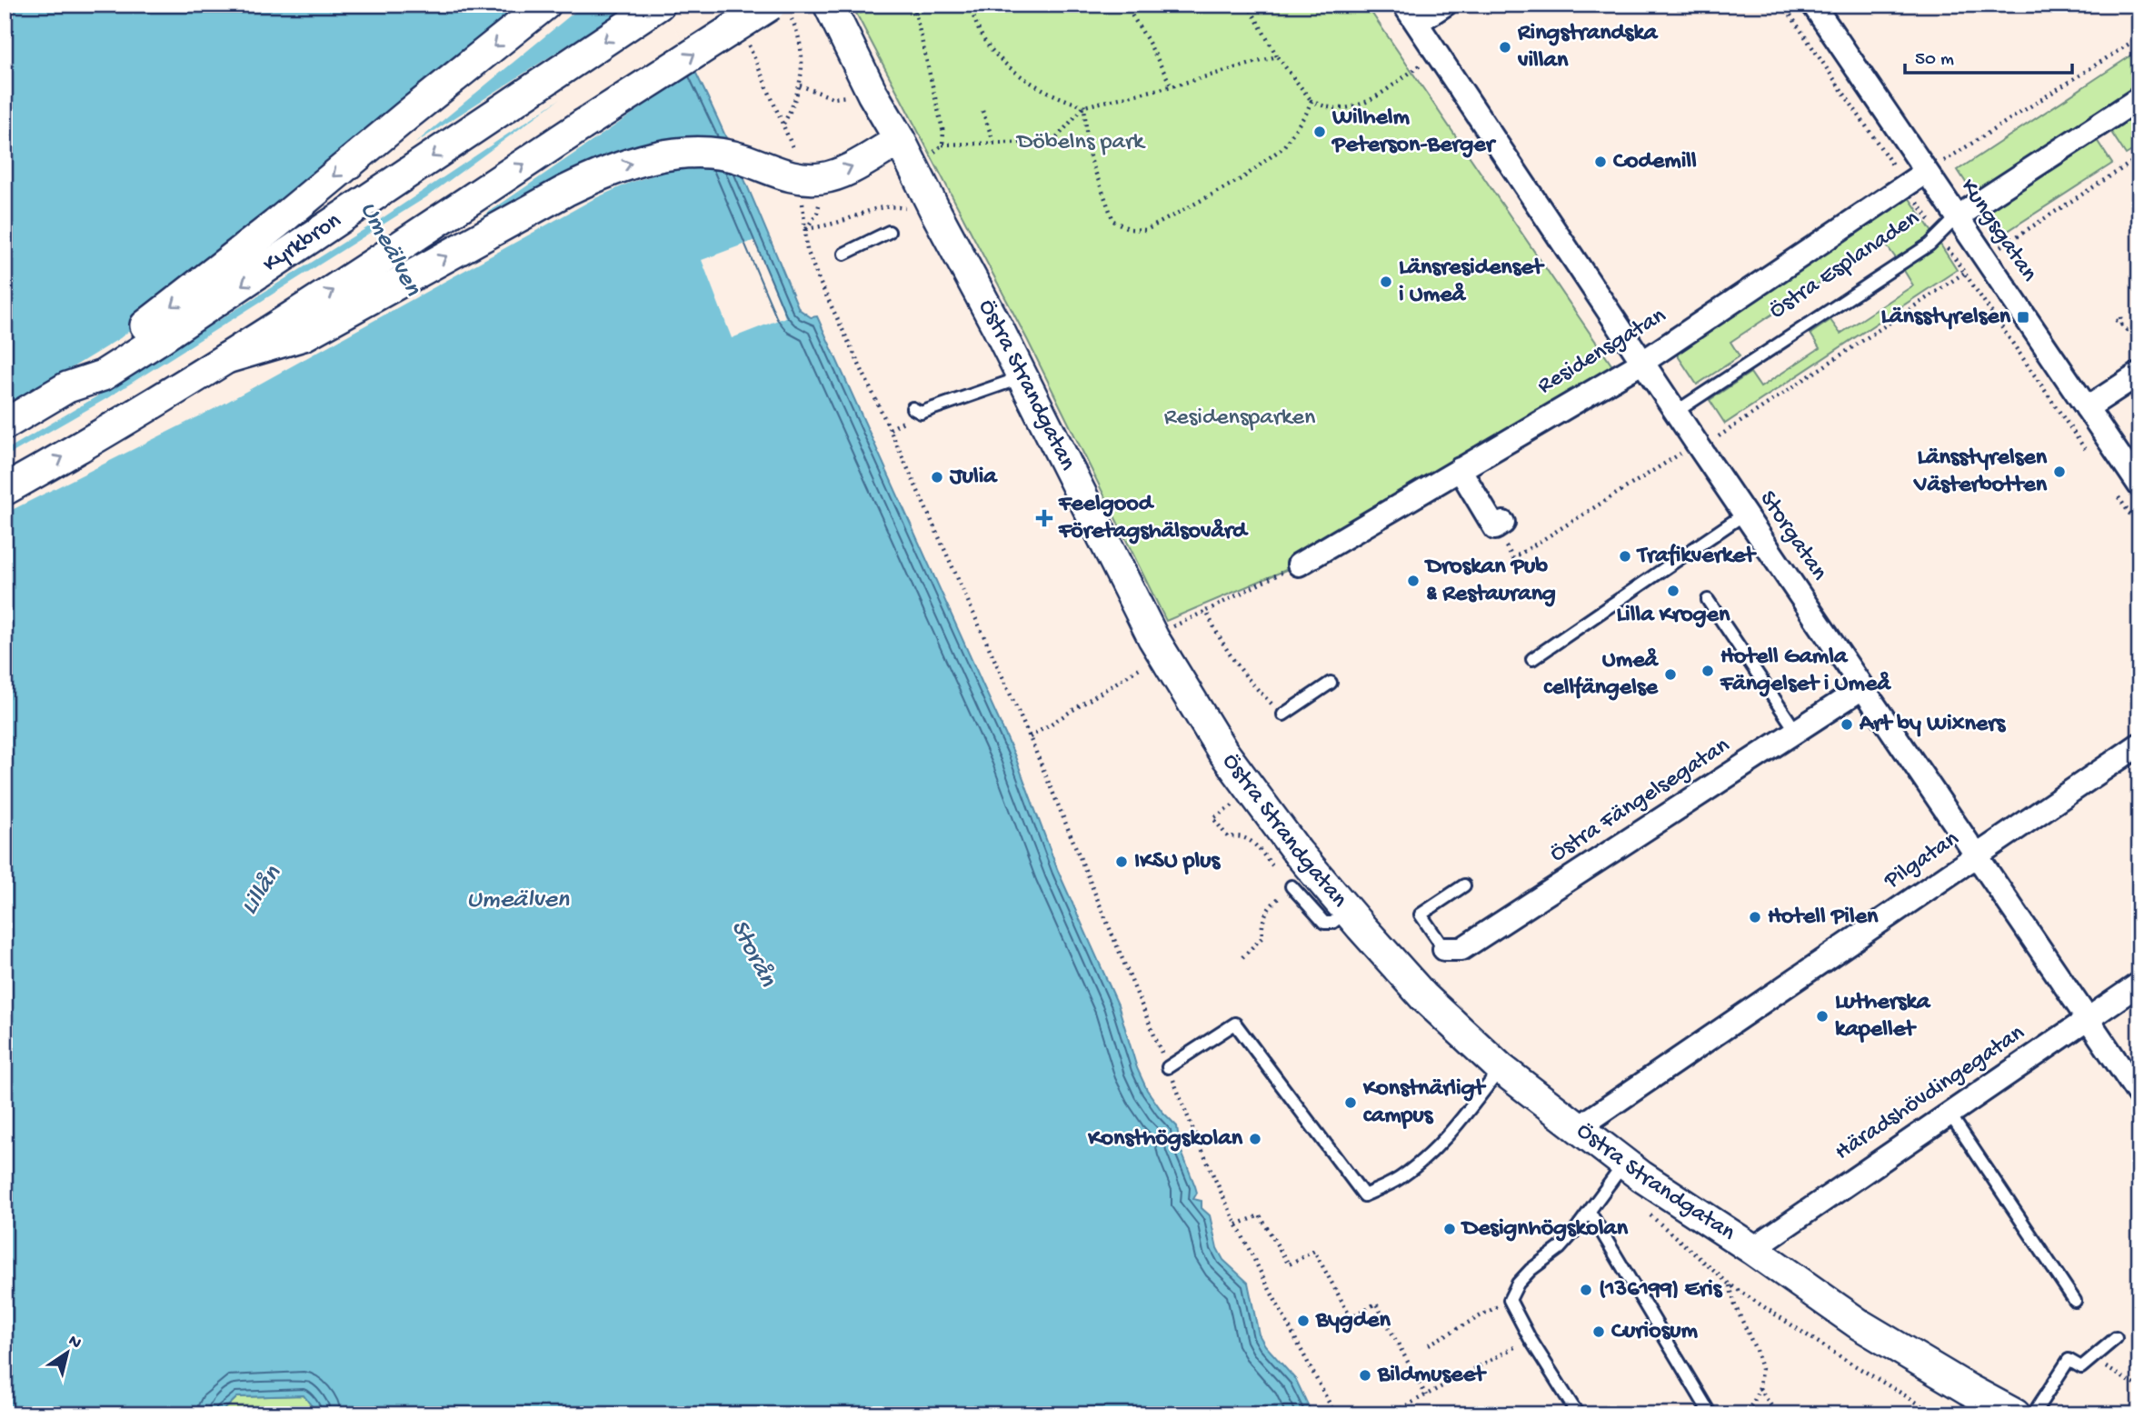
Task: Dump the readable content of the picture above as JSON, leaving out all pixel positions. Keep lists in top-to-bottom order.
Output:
{
  "streets": {
    "street": [
      "Kungsgatan",
      "Kyrkbron",
      "Östra Esplanaden",
      "Residensgatan",
      "Östra Strandgatan",
      "Storgatan",
      "Östra Fängelsegatan",
      "Pilgatan",
      "Häradshövdingegatan"
    ]
  },
  "crossings": [
    ["Kungsgatan", "Östra Esplanaden"],
    ["Kungsgatan", "Residensgatan"],
    ["Östra Esplanaden", "Storgatan"],
    ["Residensgatan", "Storgatan"],
    ["Östra Strandgatan", "Pilgatan"],
    ["Östra Strandgatan", "Häradshövdingegatan"],
    ["Storgatan", "Östra Fängelsegatan"],
    ["Storgatan", "Pilgatan"],
    ["Storgatan", "Häradshövdingegatan"]
  ],
  "water": ["Umeälven", "Lillån", "Storån"],
  "parks": ["Döbelns park", "Residensparken"],
  "places": {
    "other": [
      "Ringstrandska villan",
      "Wilhelm Peterson-Berger",
      "Codemill",
      "Länsresidenset i Umeå",
      "Länsstyrelsen Västerbotten",
      "Julia",
      "Trafikverket",
      "Droskan Pub & Restaurang",
      "Lilla Krogen",
      "Hotell Gamla Fängelset i Umeå",
      "Umeå cellfängelse",
      "Art by Wixners",
      "IKSU plus",
      "Hotell Pilen",
      "Lutherska kapellet",
      "Konstnärligt campus",
      "Konsthögskolan",
      "Designhögskolan",
      "(136199) Eris",
      "Bygden",
      "Curiosum",
      "Bildmuseet"
    ],
    "transit": ["Länsstyrelsen"],
    "health": ["Feelgood Företagshälsovård"]
  },
  "scale_bar": "50 m",
  "north": "top right"
}
